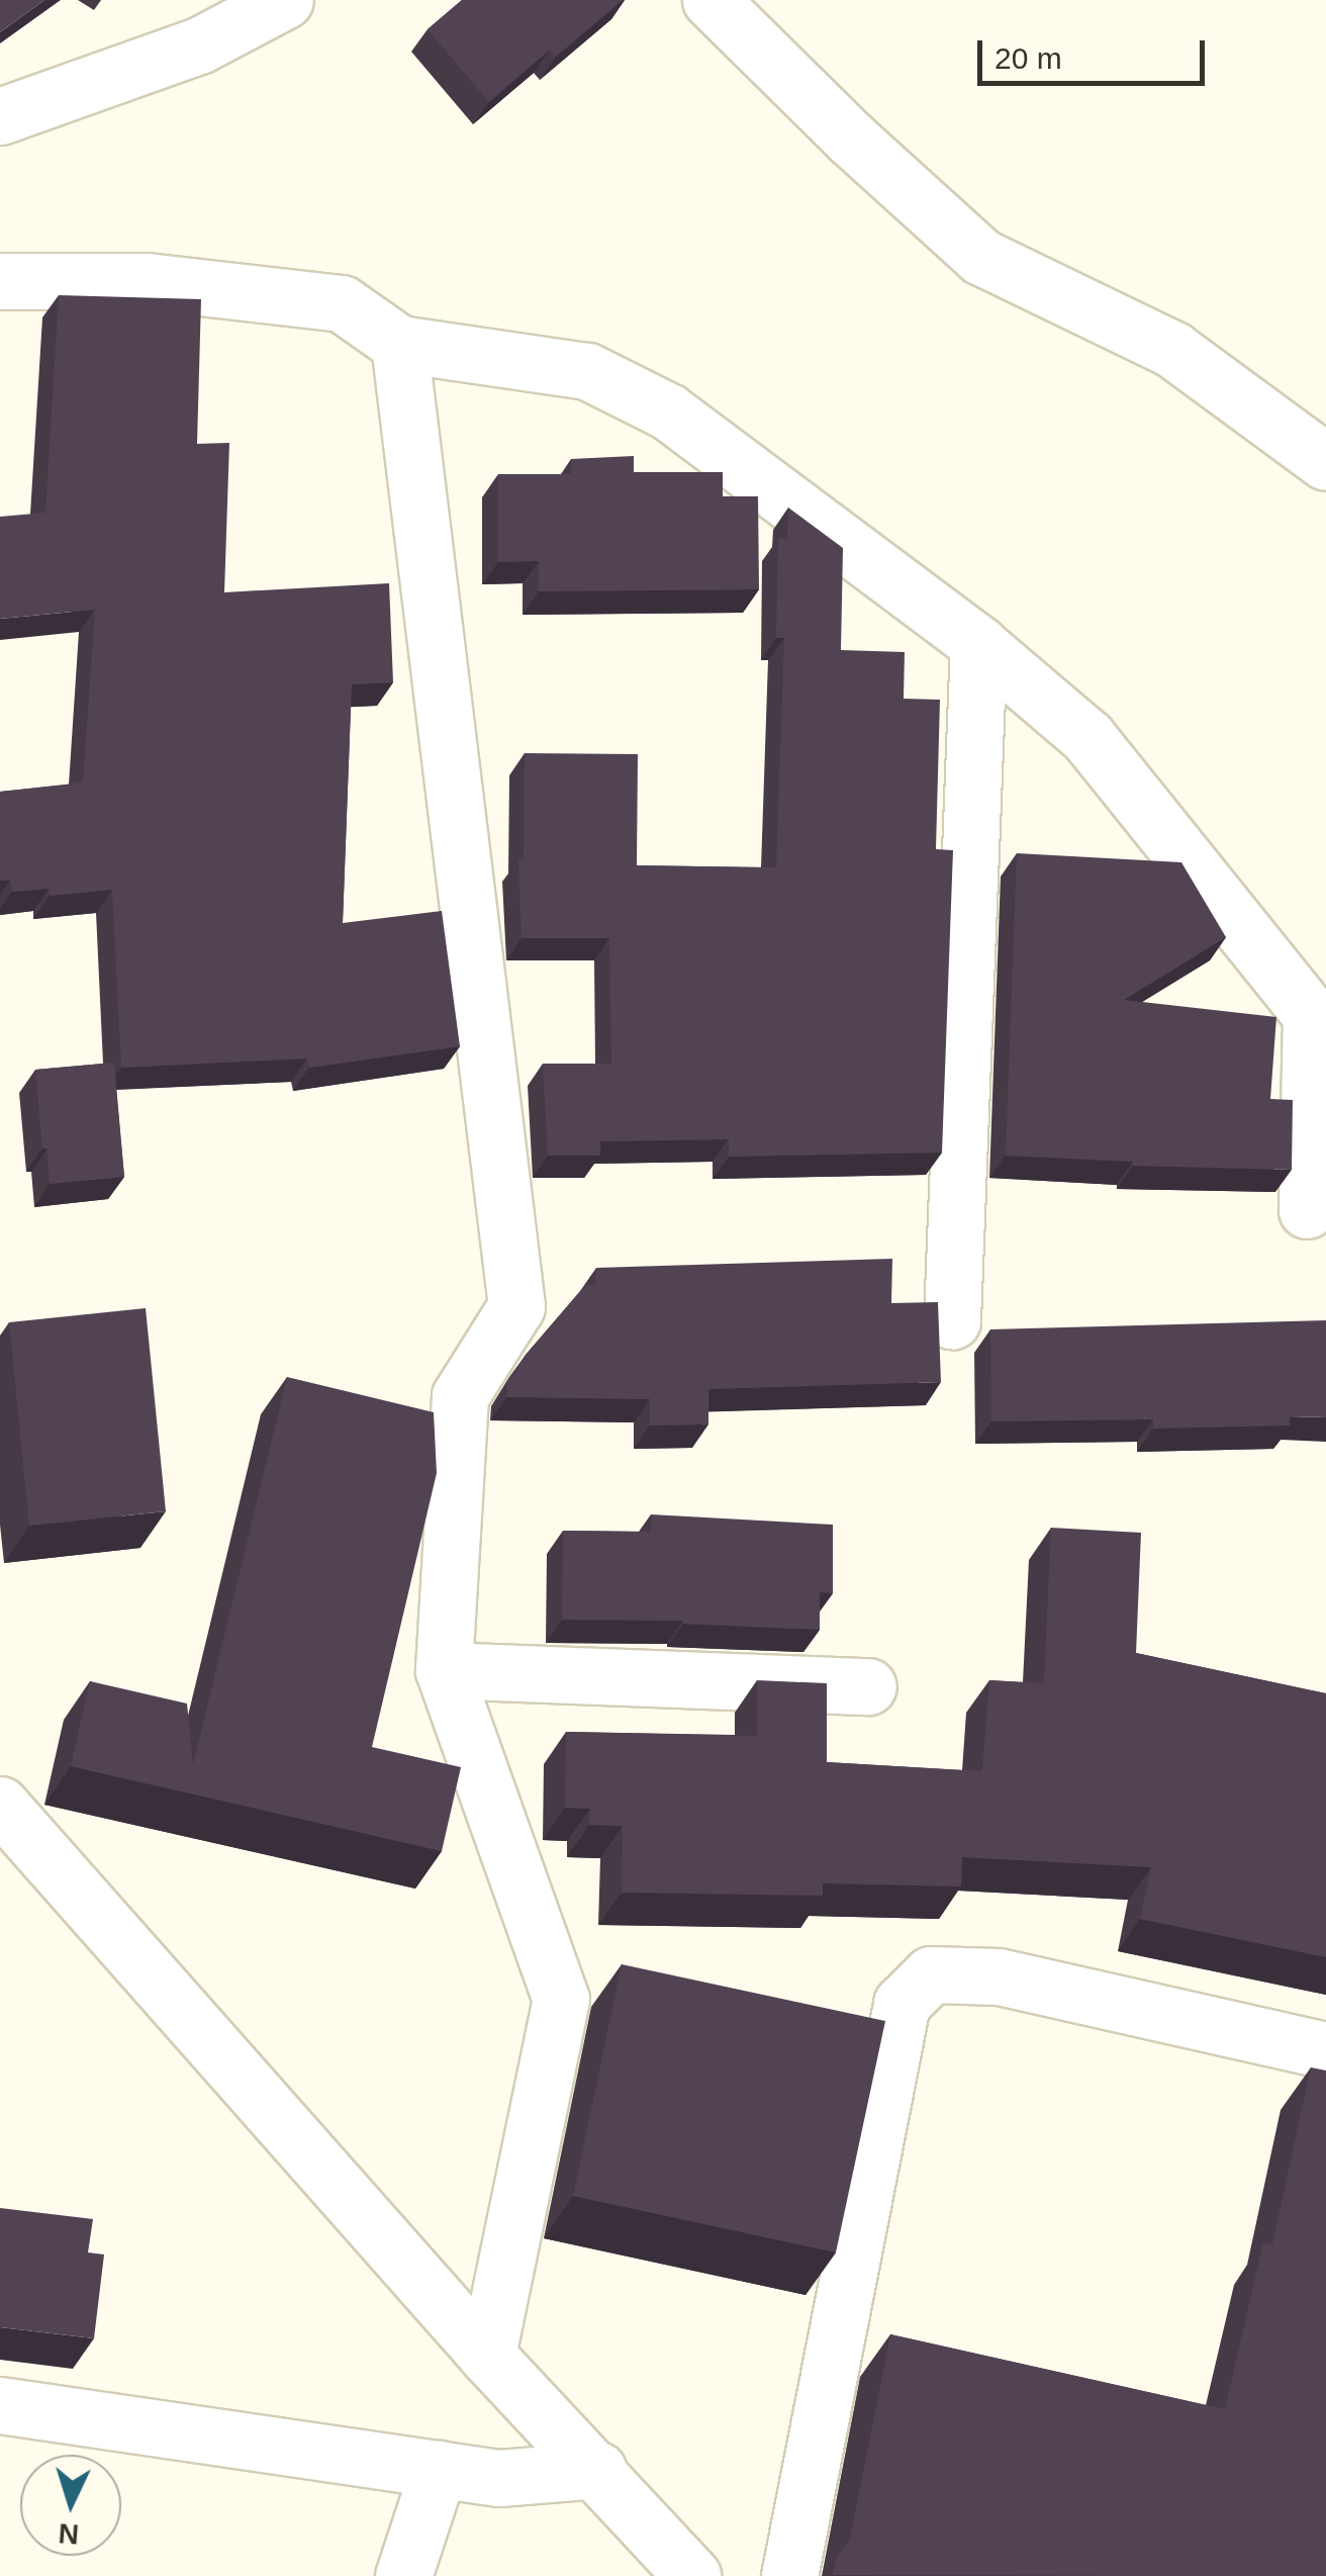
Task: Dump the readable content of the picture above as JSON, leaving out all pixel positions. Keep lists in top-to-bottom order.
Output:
{
  "scale_bar": "20 m",
  "north": "bottom"
}
